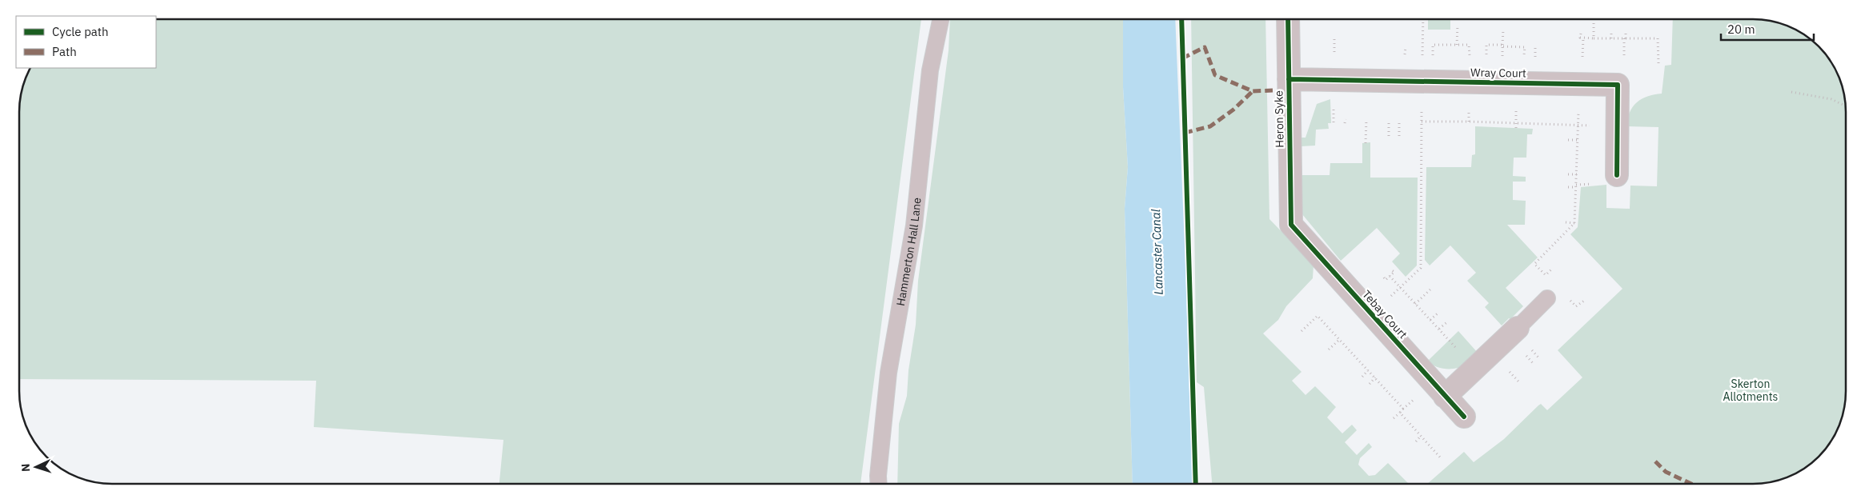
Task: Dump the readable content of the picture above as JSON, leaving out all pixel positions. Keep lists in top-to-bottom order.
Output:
{
  "streets": {
    "street": ["Wray Court", "Heron Syke", "Tebay Court"],
    "lane": ["Hammerton Hall Lane"]
  },
  "crossings": [
    ["Wray Court", "Heron Syke"],
    ["Heron Syke", "Tebay Court"]
  ],
  "water": ["Lancaster Canal"],
  "parks": ["Skerton Allotments"],
  "legend": ["Cycle path", "Path"],
  "scale_bar": "20 m",
  "north": "left"
}
